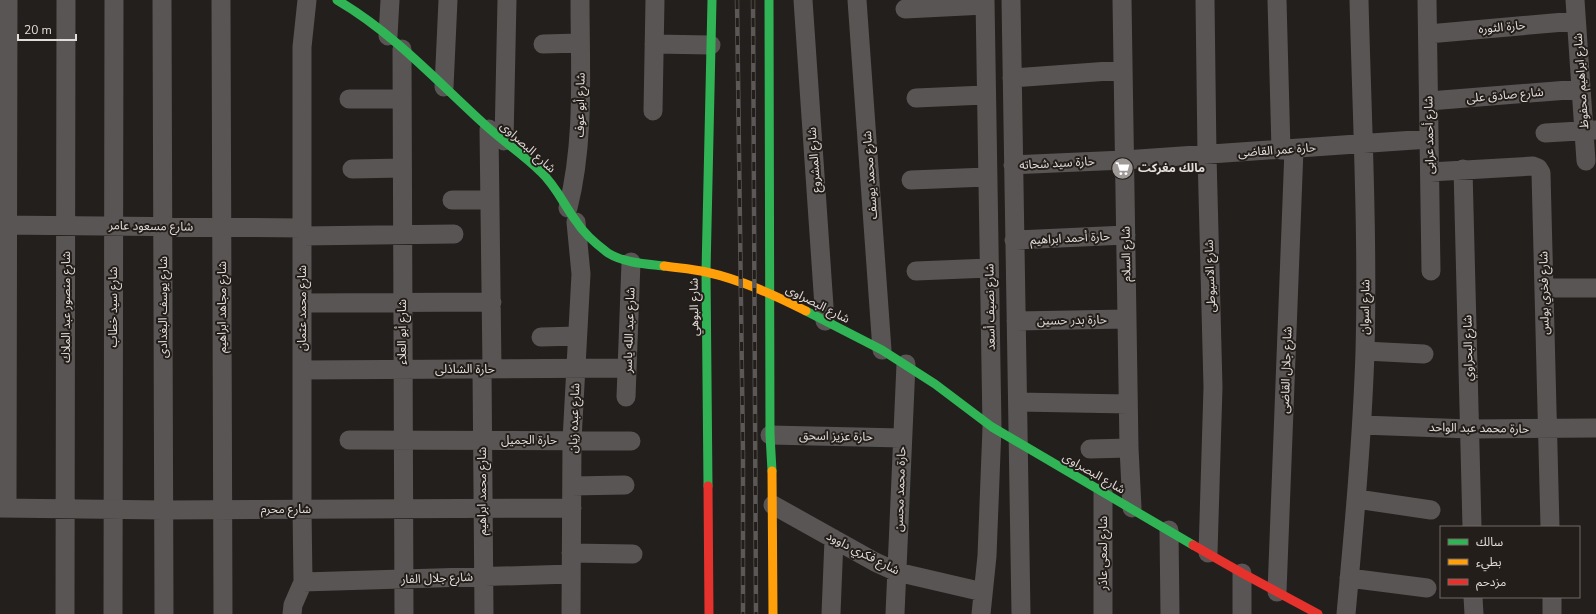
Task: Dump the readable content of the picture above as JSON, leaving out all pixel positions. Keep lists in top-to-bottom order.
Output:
{
  "streets": {
    "street": [
      "حارة الثوره",
      "شارع ابراهيم محفوظ",
      "شارع صادق على",
      "شارع أبو عوف",
      "شارع أحمد عرابى",
      "شارع البصراوى",
      "حارة عمر القاضى",
      "شارع المشروع",
      "حارة سيد شحاته",
      "شارع محمد يوسف",
      "شارع مسعود عامر",
      "حارة أحمد ابراهيم",
      "شارع السلام",
      "شارع الاسيوطى",
      "شارع فخري بولس",
      "شارع منصور عبد الملاك",
      "شارع سيد خطاب",
      "شارع يوسف البغدادى",
      "شارع مجاهد ابراهيم",
      "شارع البوهي",
      "شارع نصيف أسعد",
      "شارع اسوان",
      "شارع محمد عثمان",
      "حارة بدر حسين",
      "شارع عبد الله ياسر",
      "شارع أبو العلاء",
      "شارع البحراوي",
      "حارة الشاذلى",
      "شارع جلال القاضى",
      "شارع عبده زيان",
      "حارة محمد عبد الواحد",
      "حارة عزيز اسحق",
      "حارة الجميل",
      "حارة محمد محسن",
      "شارع محمد ابراهيم",
      "شارع محرم",
      "شارع فكري داوود",
      "شارع لمعى عاذر",
      "شارع جلال الفار"
    ]
  },
  "crossings": [
    ["حارة الثوره", "شارع ابراهيم محفوظ"],
    ["حارة الثوره", "شارع أحمد عرابى"],
    ["شارع ابراهيم محفوظ", "شارع صادق على"],
    ["شارع صادق على", "شارع أحمد عرابى"],
    ["شارع أبو عوف", "شارع البصراوى"],
    ["شارع أبو عوف", "شارع عبده زيان"],
    ["شارع أحمد عرابى", "حارة عمر القاضى"],
    ["شارع أحمد عرابى", "شارع فخري بولس"],
    ["شارع البصراوى", "شارع المشروع"],
    ["شارع البصراوى", "شارع محمد يوسف"],
    ["شارع البصراوى", "شارع السلام"],
    ["شارع البصراوى", "شارع الاسيوطى"],
    ["شارع البصراوى", "شارع البوهي"],
    ["شارع البصراوى", "شارع نصيف أسعد"],
    ["شارع البصراوى", "شارع عبد الله ياسر"],
    ["شارع البصراوى", "شارع أبو العلاء"],
    ["شارع البصراوى", "شارع جلال القاضى"],
    ["شارع البصراوى", "شارع عبده زيان"],
    ["شارع البصراوى", "حارة محمد محسن"],
    ["شارع البصراوى", "شارع محمد ابراهيم"],
    ["شارع البصراوى", "شارع لمعى عاذر"],
    ["حارة عمر القاضى", "حارة سيد شحاته"],
    ["حارة عمر القاضى", "شارع السلام"],
    ["حارة عمر القاضى", "شارع الاسيوطى"],
    ["حارة عمر القاضى", "شارع اسوان"],
    ["حارة عمر القاضى", "شارع جلال القاضى"],
    ["حارة سيد شحاته", "شارع السلام"],
    ["شارع مسعود عامر", "شارع منصور عبد الملاك"],
    ["شارع مسعود عامر", "شارع سيد خطاب"],
    ["شارع مسعود عامر", "شارع يوسف البغدادى"],
    ["شارع مسعود عامر", "شارع مجاهد ابراهيم"],
    ["شارع مسعود عامر", "شارع محمد عثمان"],
    ["شارع مسعود عامر", "شارع أبو العلاء"],
    ["حارة أحمد ابراهيم", "شارع السلام"],
    ["شارع السلام", "حارة بدر حسين"],
    ["شارع فخري بولس", "شارع البحراوي"],
    ["شارع فخري بولس", "حارة محمد عبد الواحد"],
    ["شارع منصور عبد الملاك", "شارع محرم"],
    ["شارع سيد خطاب", "شارع محرم"],
    ["شارع يوسف البغدادى", "شارع محرم"],
    ["شارع مجاهد ابراهيم", "شارع محرم"],
    ["شارع نصيف أسعد", "شارع فكري داوود"],
    ["شارع اسوان", "حارة محمد عبد الواحد"],
    ["شارع محمد عثمان", "حارة الشاذلى"],
    ["شارع محمد عثمان", "شارع محرم"],
    ["شارع محمد عثمان", "شارع جلال الفار"],
    ["شارع عبد الله ياسر", "حارة الشاذلى"],
    ["شارع أبو العلاء", "حارة الشاذلى"],
    ["شارع أبو العلاء", "حارة الجميل"],
    ["شارع أبو العلاء", "شارع محرم"],
    ["شارع أبو العلاء", "شارع جلال الفار"],
    ["شارع البحراوي", "حارة محمد عبد الواحد"],
    ["حارة الشاذلى", "شارع عبده زيان"],
    ["حارة الشاذلى", "شارع محمد ابراهيم"],
    ["شارع عبده زيان", "حارة الجميل"],
    ["شارع عبده زيان", "شارع محرم"],
    ["شارع عبده زيان", "شارع جلال الفار"],
    ["حارة عزيز اسحق", "حارة محمد محسن"],
    ["حارة الجميل", "شارع محمد ابراهيم"],
    ["حارة محمد محسن", "شارع فكري داوود"],
    ["شارع محمد ابراهيم", "شارع محرم"],
    ["شارع محمد ابراهيم", "شارع جلال الفار"]
  ],
  "places": {
    "supermarket": ["مالك مغركت"]
  },
  "legend": ["سالك", "بطيء", "مزدحم"],
  "scale_bar": "20 m"
}
